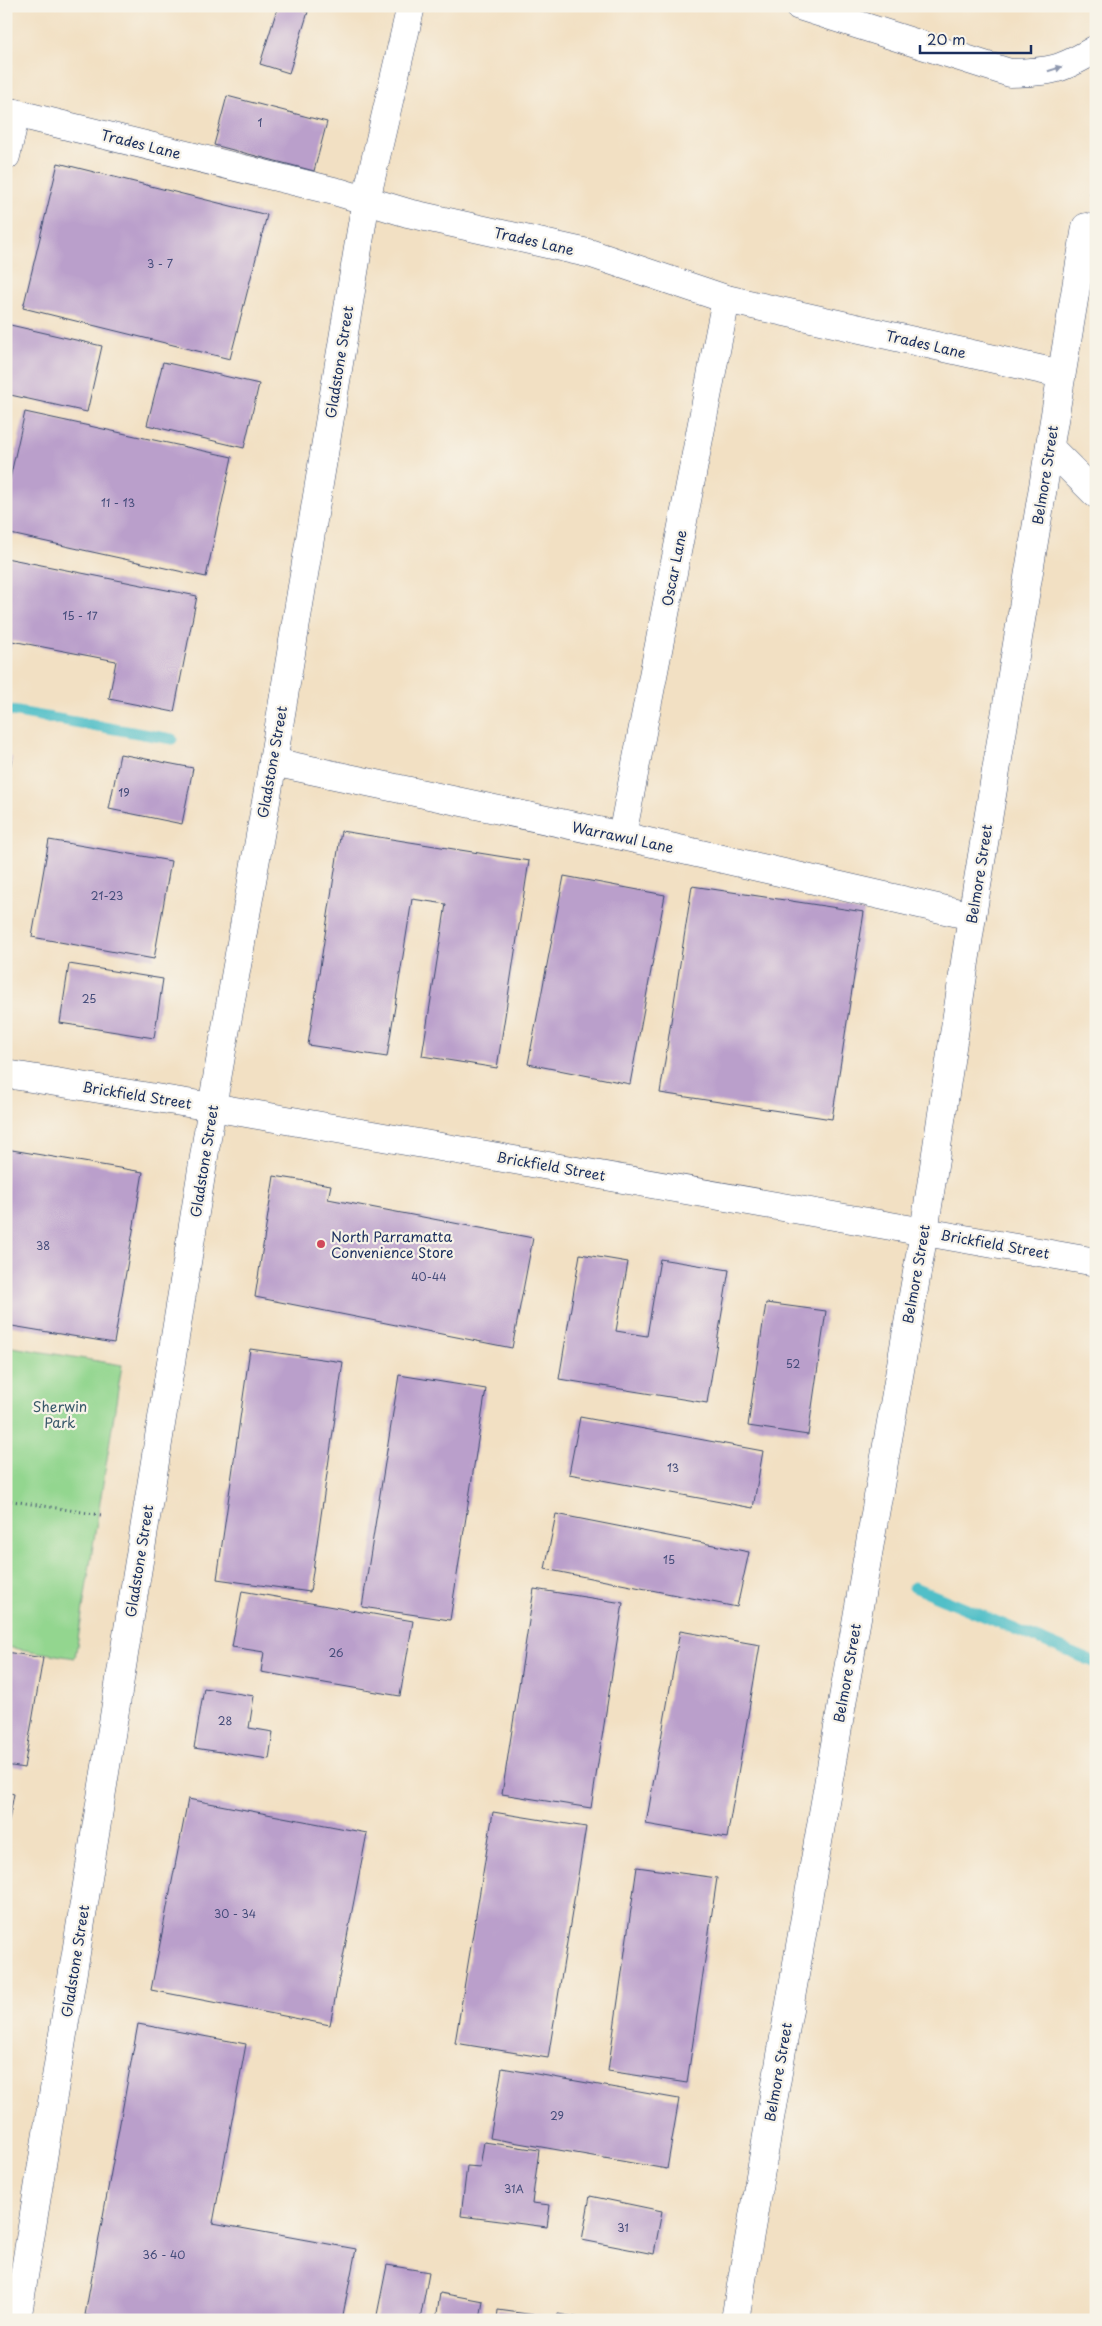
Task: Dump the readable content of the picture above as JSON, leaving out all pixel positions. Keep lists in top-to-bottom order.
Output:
{
  "streets": {
    "street": [
      "Trades Lane",
      "Gladstone Street",
      "Belmore Street",
      "Oscar Lane",
      "Warrawul Lane",
      "Brickfield Street"
    ]
  },
  "crossings": [
    ["Trades Lane", "Gladstone Street"],
    ["Trades Lane", "Belmore Street"],
    ["Trades Lane", "Oscar Lane"],
    ["Gladstone Street", "Warrawul Lane"],
    ["Gladstone Street", "Brickfield Street"],
    ["Belmore Street", "Warrawul Lane"],
    ["Belmore Street", "Brickfield Street"],
    ["Oscar Lane", "Warrawul Lane"]
  ],
  "parks": ["Sherwin Park"],
  "places": ["North Parramatta Convenience Store"],
  "house_numbers": [
    "1",
    "3 - 7",
    "11 - 13",
    "15 - 17",
    "19",
    "21-23",
    "25",
    "38",
    "40-44",
    "52",
    "13",
    "15",
    "26",
    "28",
    "30 - 34",
    "29",
    "31A",
    "31",
    "36 - 40"
  ],
  "scale_bar": "20 m"
}
